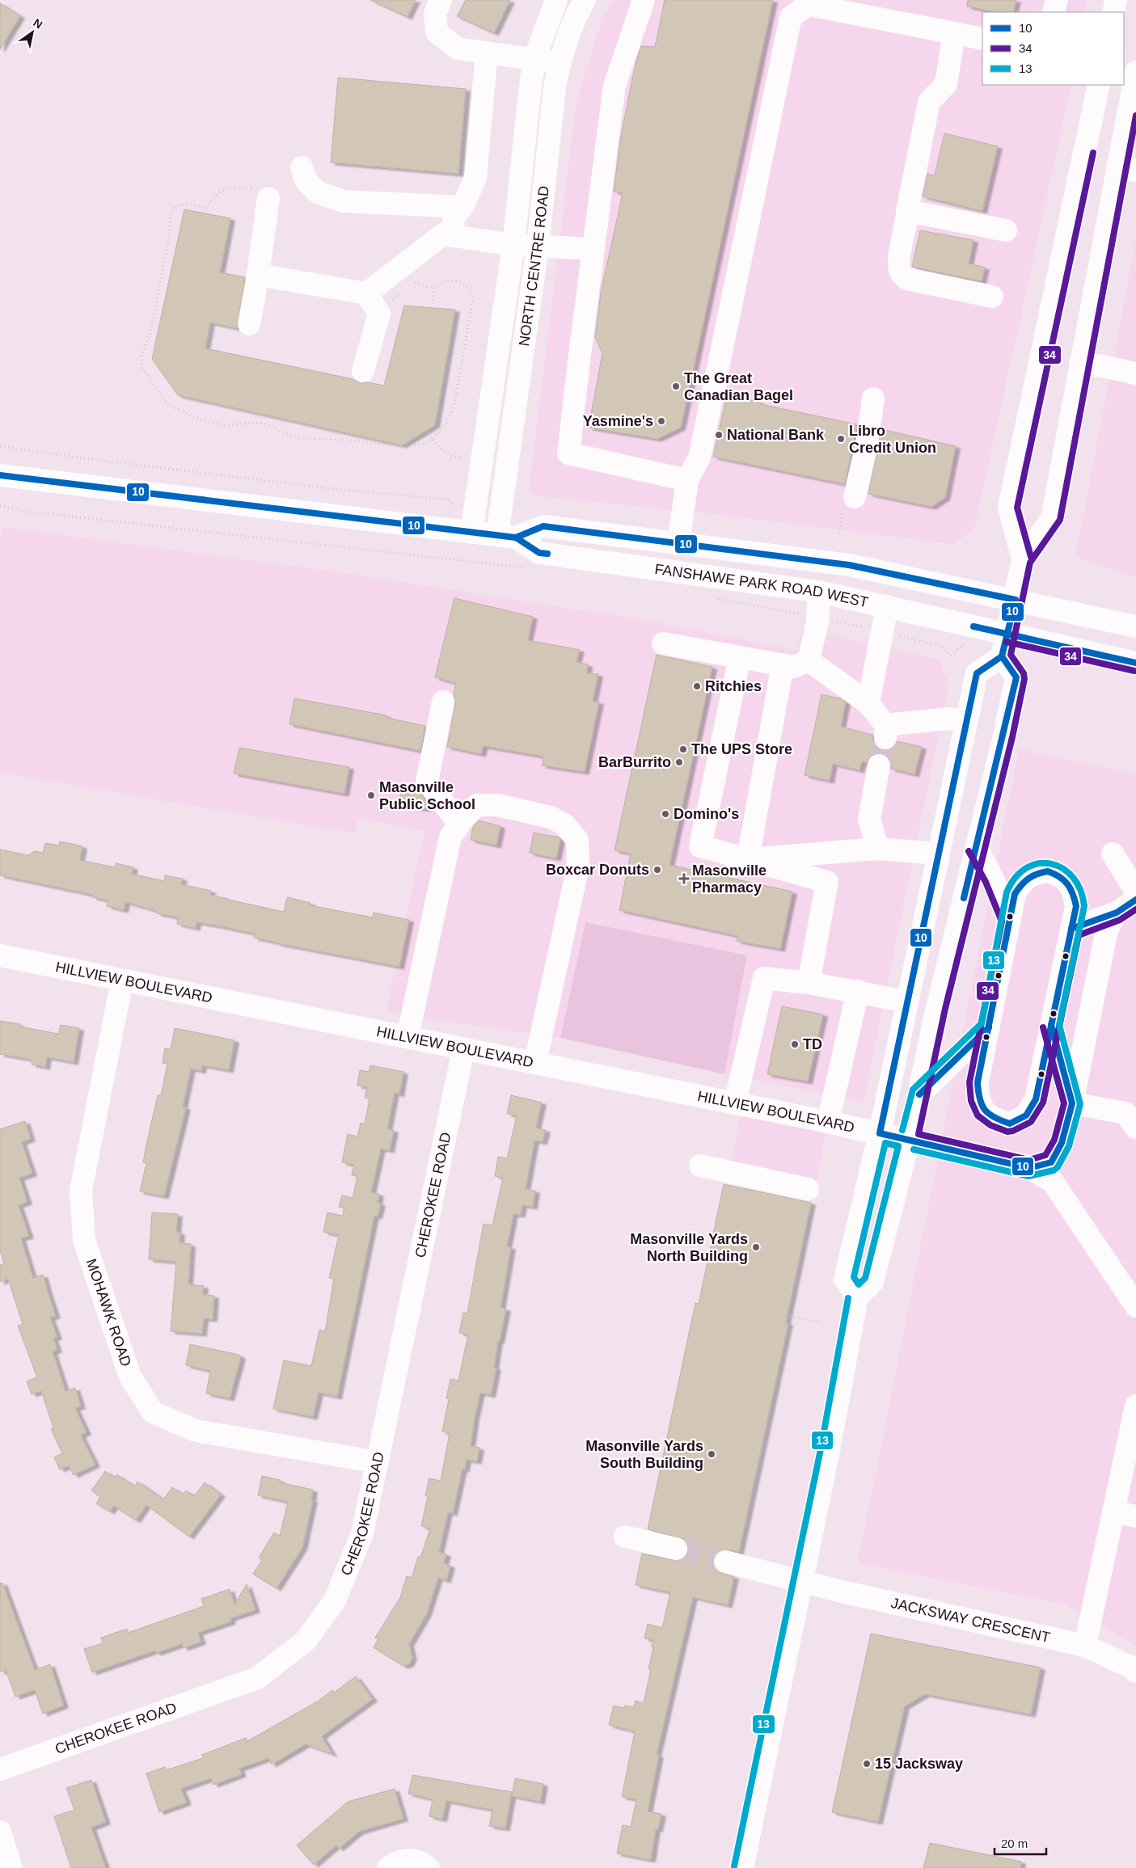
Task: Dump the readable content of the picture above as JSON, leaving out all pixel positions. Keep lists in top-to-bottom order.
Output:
{
  "streets": {
    "main road": [
      "NORTH CENTRE ROAD",
      "FANSHAWE PARK ROAD WEST",
      "HILLVIEW BOULEVARD",
      "CHEROKEE ROAD",
      "MOHAWK ROAD",
      "JACKSWAY CRESCENT"
    ]
  },
  "crossings": [
    ["NORTH CENTRE ROAD", "FANSHAWE PARK ROAD WEST"],
    ["HILLVIEW BOULEVARD", "CHEROKEE ROAD"],
    ["HILLVIEW BOULEVARD", "MOHAWK ROAD"],
    ["CHEROKEE ROAD", "MOHAWK ROAD"]
  ],
  "places": {
    "other": [
      "The Great Canadian Bagel",
      "Yasmine's",
      "National Bank",
      "Libro Credit Union",
      "Ritchies",
      "The UPS Store",
      "BarBurrito",
      "Masonville Public School",
      "Domino's",
      "Boxcar Donuts",
      "TD",
      "Masonville Yards North Building",
      "Masonville Yards South Building",
      "15 Jacksway"
    ],
    "health": ["Masonville Pharmacy"]
  },
  "lines": ["transit line 34", "transit line 10", "transit line 13"],
  "legend": ["10", "34", "13"],
  "scale_bar": "20 m",
  "north": "top right"
}
